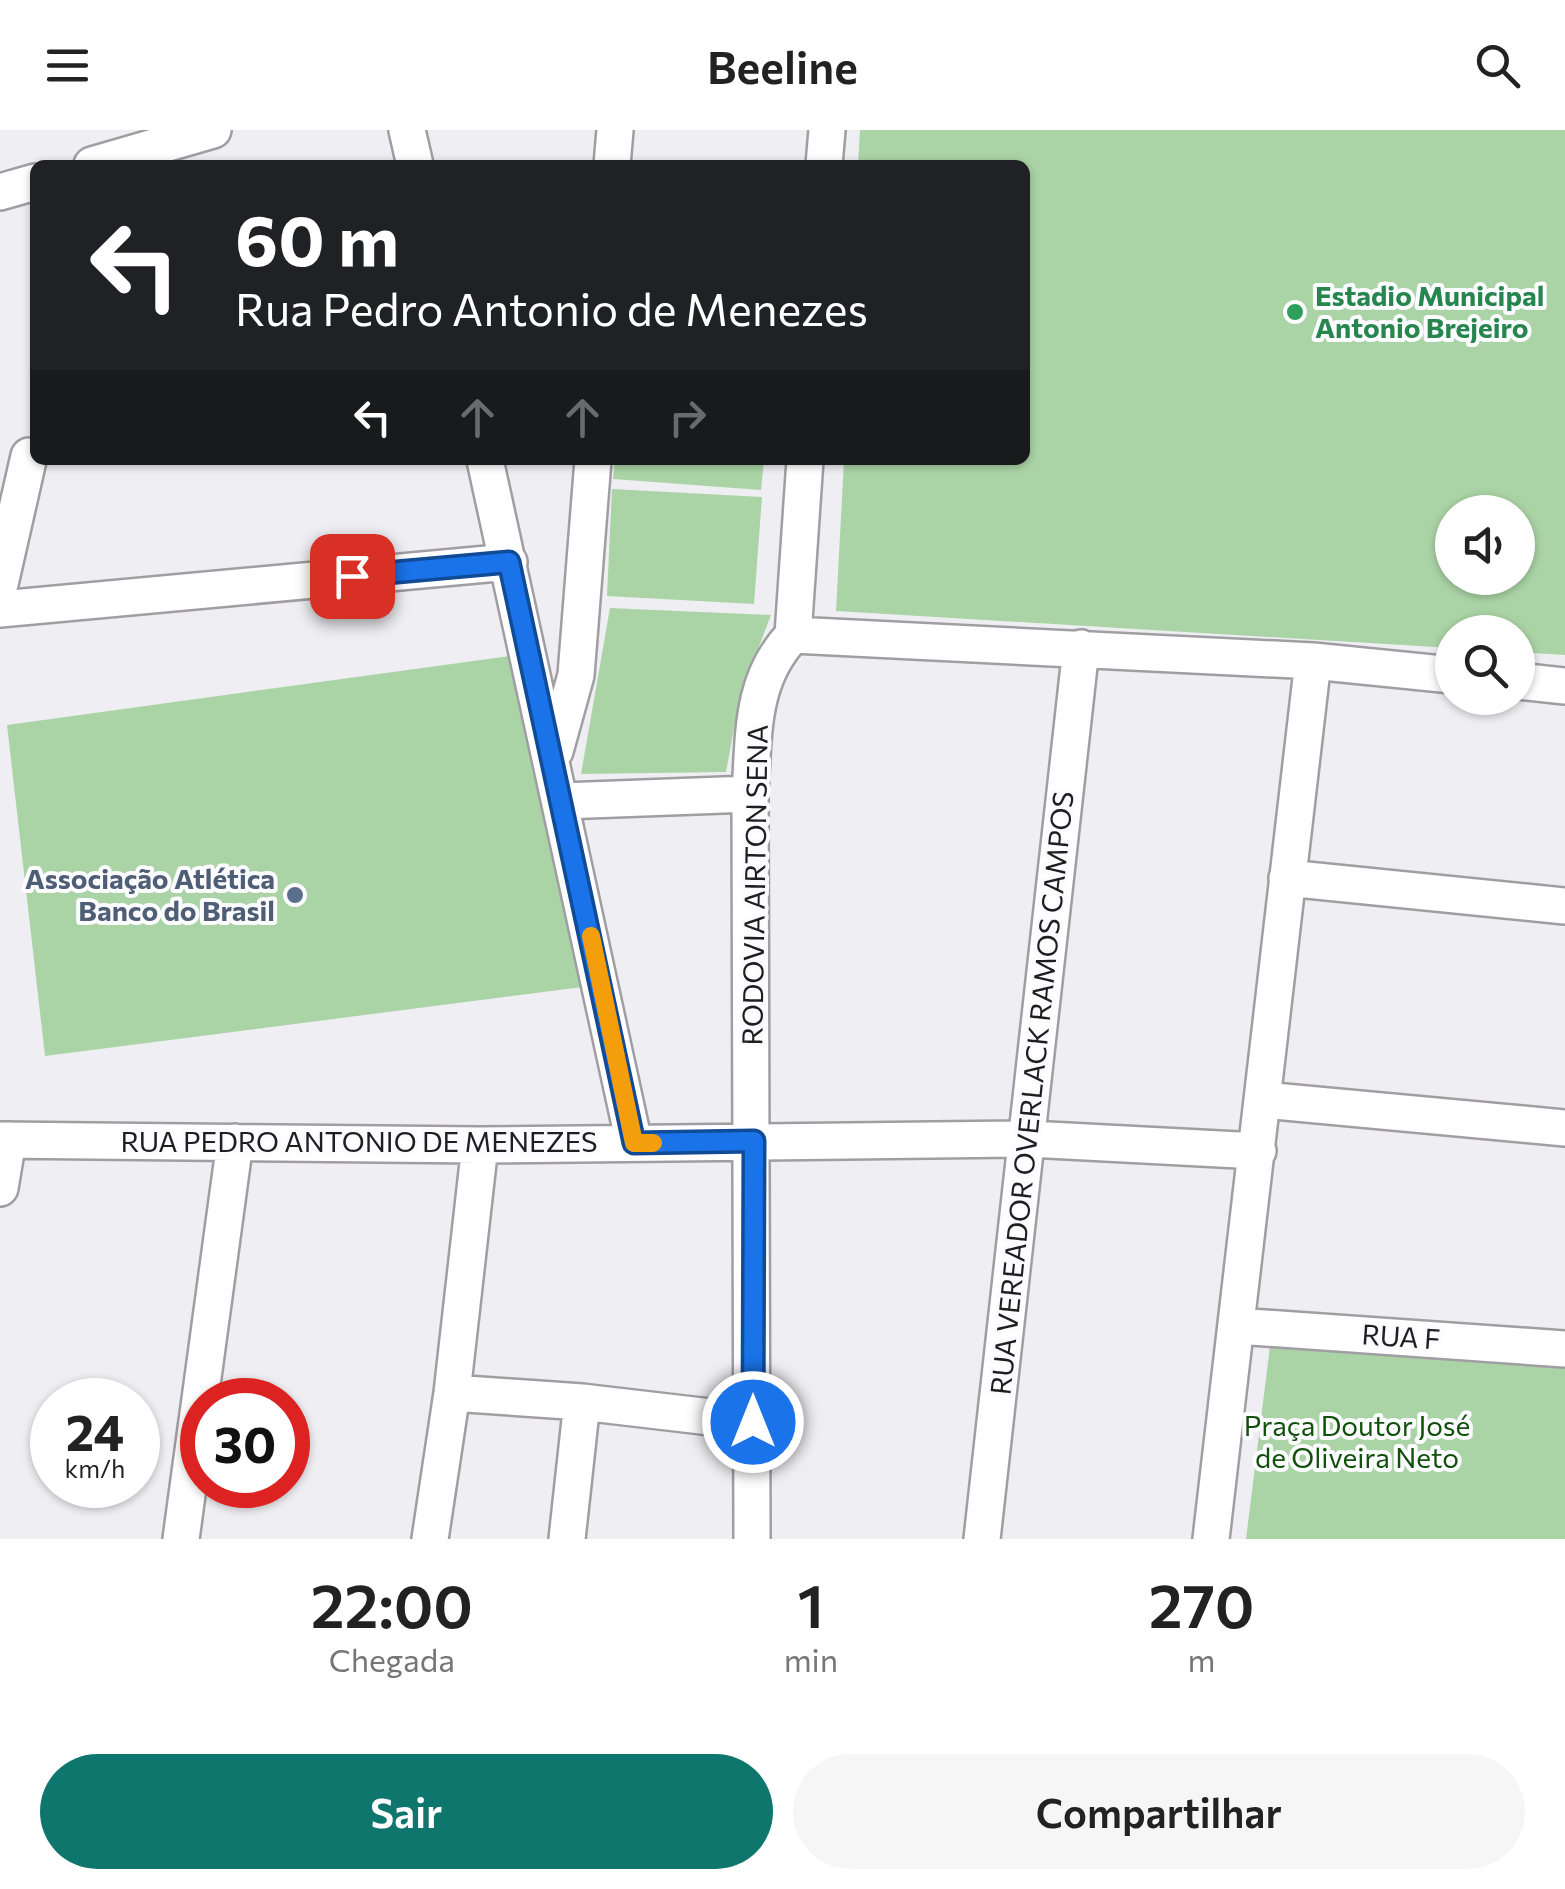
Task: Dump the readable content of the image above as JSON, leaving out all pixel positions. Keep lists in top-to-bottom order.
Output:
{
  "streets": {
    "street": [
      "RODOVIA AIRTON SENA",
      "RUA VEREADOR OVERLACK RAMOS CAMPOS",
      "RUA PEDRO ANTONIO DE MENEZES",
      "RUA F"
    ]
  },
  "crossings": [
    ["RODOVIA AIRTON SENA", "RUA PEDRO ANTONIO DE MENEZES"],
    ["RUA VEREADOR OVERLACK RAMOS CAMPOS", "RUA PEDRO ANTONIO DE MENEZES"]
  ],
  "parks": ["Praça Doutor José de Oliveira Neto"],
  "places": ["Estadio Municipal Antonio Brejeiro", "Associação Atlética Banco do Brasil"],
  "page": {
    "header": "Beeline",
    "turn": ["60 m", "Rua Pedro Antonio de Menezes"],
    "speed": "24 km/h",
    "limit": "30",
    "eta": [
      "22:00",
      "Chegada",
      "1",
      "min",
      "270",
      "m"
    ],
    "buttons": ["Sair", "Compartilhar"]
  }
}
